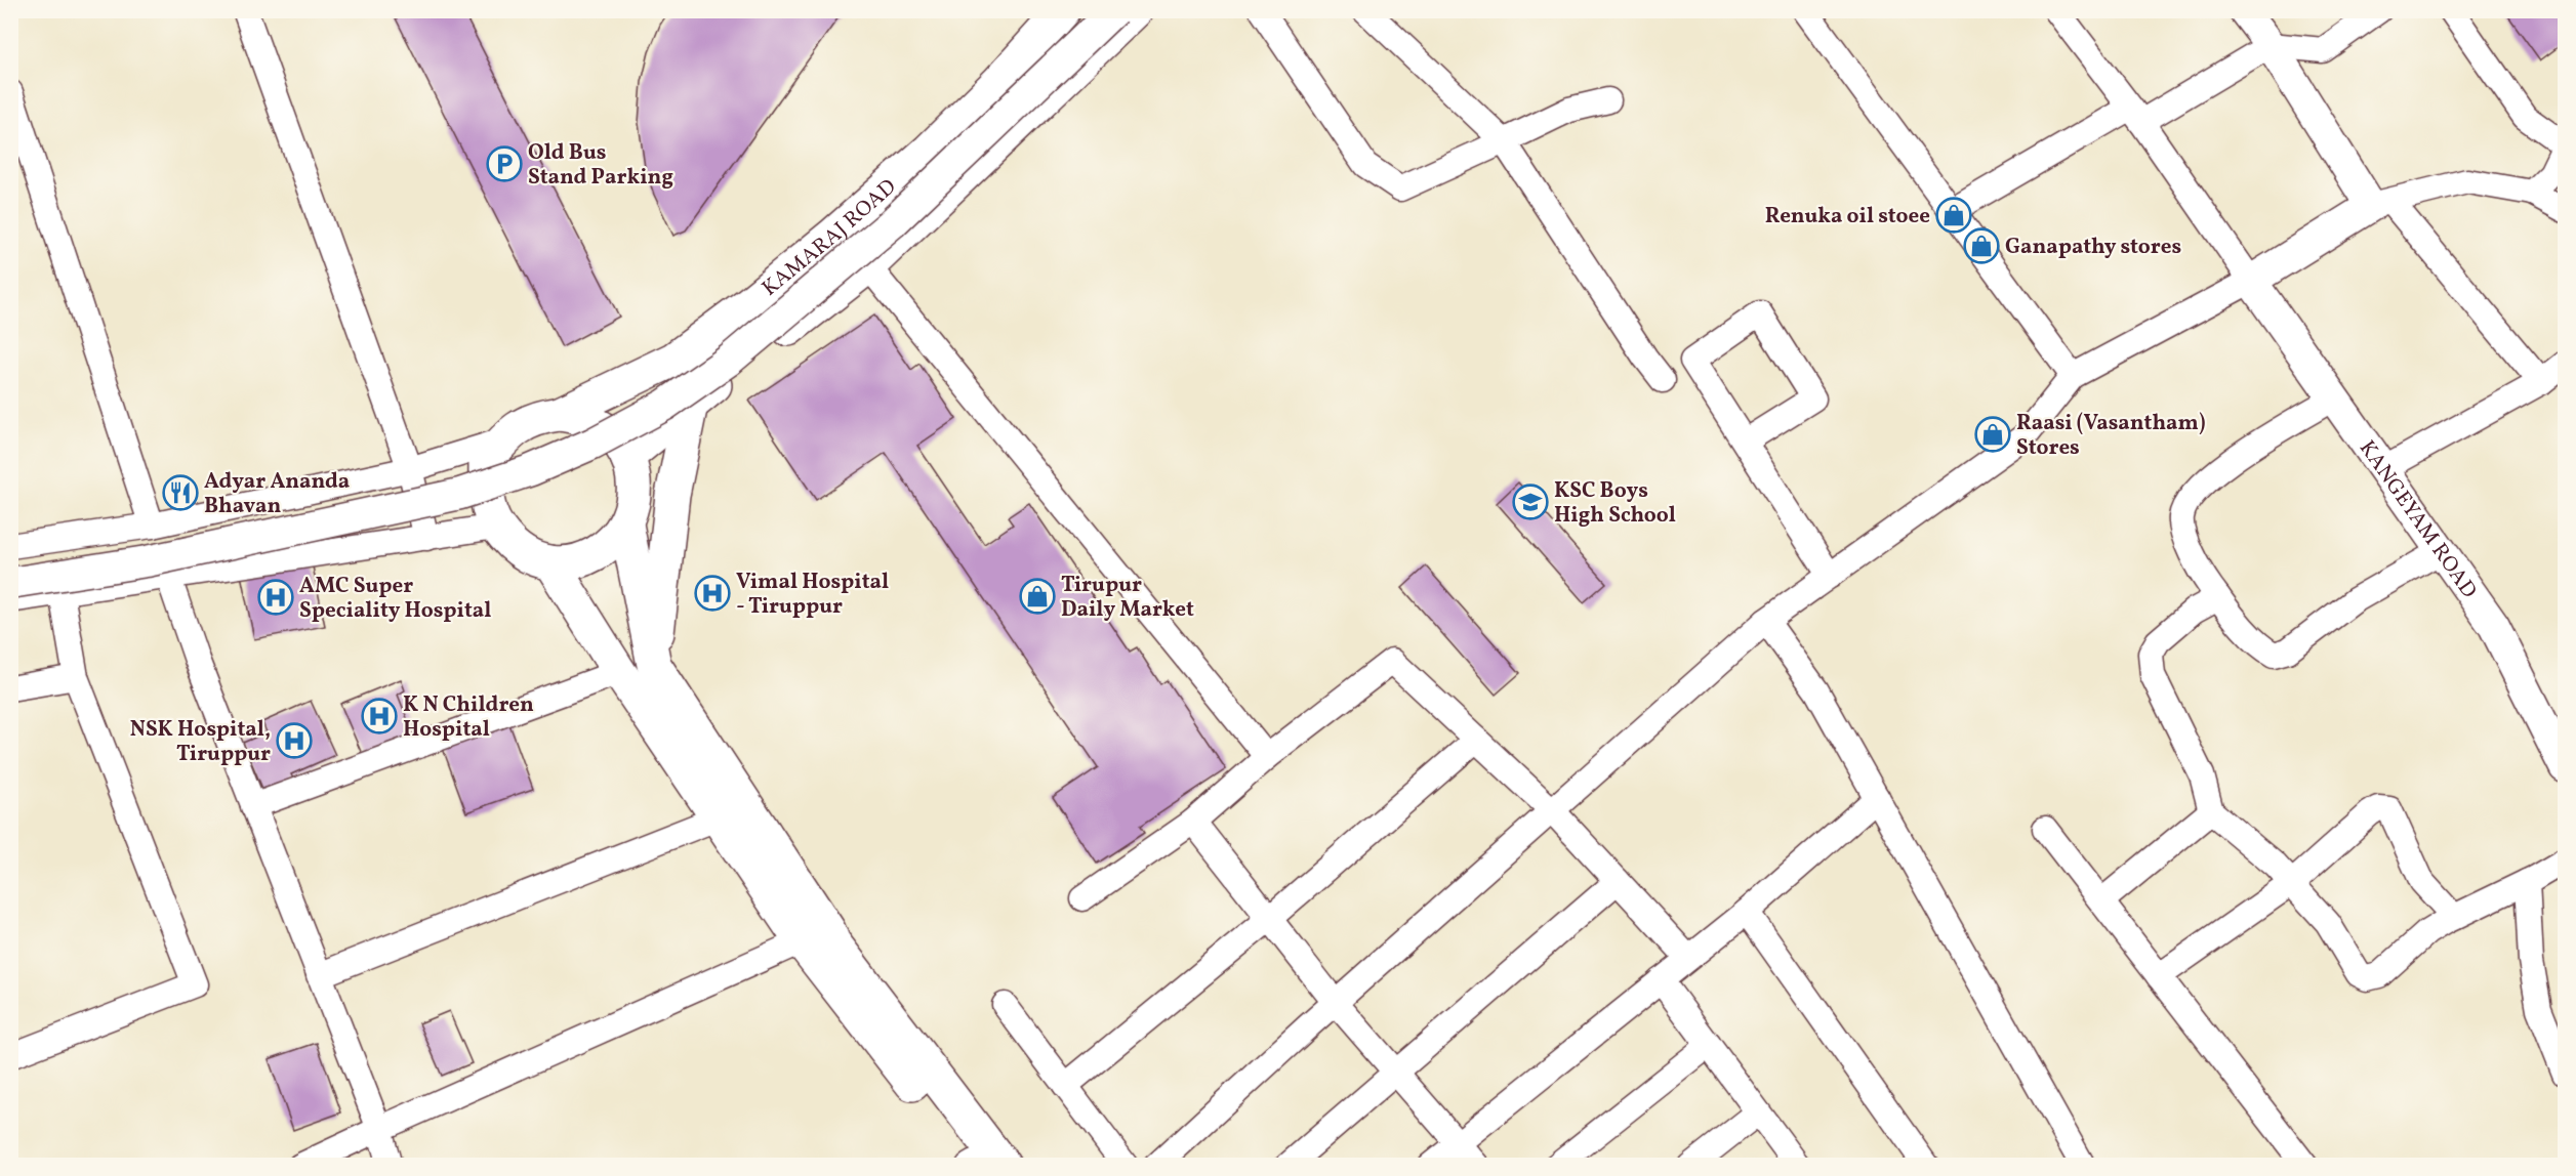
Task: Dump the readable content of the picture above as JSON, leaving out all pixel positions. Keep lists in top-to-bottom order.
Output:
{
  "streets": {
    "highway": ["KAMARAJ ROAD"],
    "main road": ["KANGEYAM ROAD"]
  },
  "places": {
    "parking": ["Old Bus Stand Parking"],
    "shop": [
      "Renuka oil stoee",
      "Ganapathy stores",
      "Raasi (Vasantham) Stores",
      "Tirupur Daily Market"
    ],
    "restaurant": ["Adyar Ananda Bhavan"],
    "school or university": ["KSC Boys High School"],
    "hospital": [
      "Vimal Hospital - Tiruppur",
      "AMC Super Speciality Hospital",
      "K N Children Hospital",
      "NSK Hospital, Tiruppur"
    ]
  }
}
